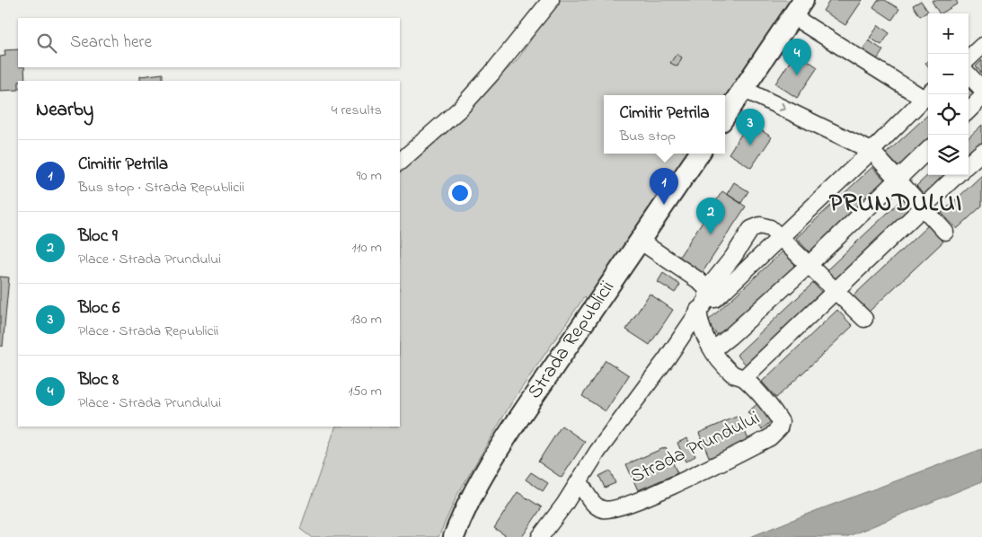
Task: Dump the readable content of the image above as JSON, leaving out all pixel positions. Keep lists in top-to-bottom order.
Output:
{
  "streets": {
    "main road": ["Strada Republicii"],
    "street": ["Strada Prundului"]
  },
  "districts": ["PRUNDULUI"],
  "page": {
    "map_buttons": ["+", "−"],
    "search": "Search here",
    "pins": [
      "4",
      "3",
      "1",
      "2"
    ],
    "heading": ["Nearby", "4 results"],
    "popup": ["Cimitir Petrila", "Bus stop"],
    "list": [
      {
        "mark": "1",
        "name": "Cimitir Petrila",
        "note": "Bus stop · Strada Republicii",
        "value": "90 m"
      },
      {
        "mark": "2",
        "name": "Bloc 9",
        "note": "Place · Strada Prundului",
        "value": "110 m"
      },
      {
        "mark": "3",
        "name": "Bloc 6",
        "note": "Place · Strada Republicii",
        "value": "130 m"
      },
      {
        "mark": "4",
        "name": "Bloc 8",
        "note": "Place · Strada Prundului",
        "value": "150 m"
      }
    ]
  }
}
